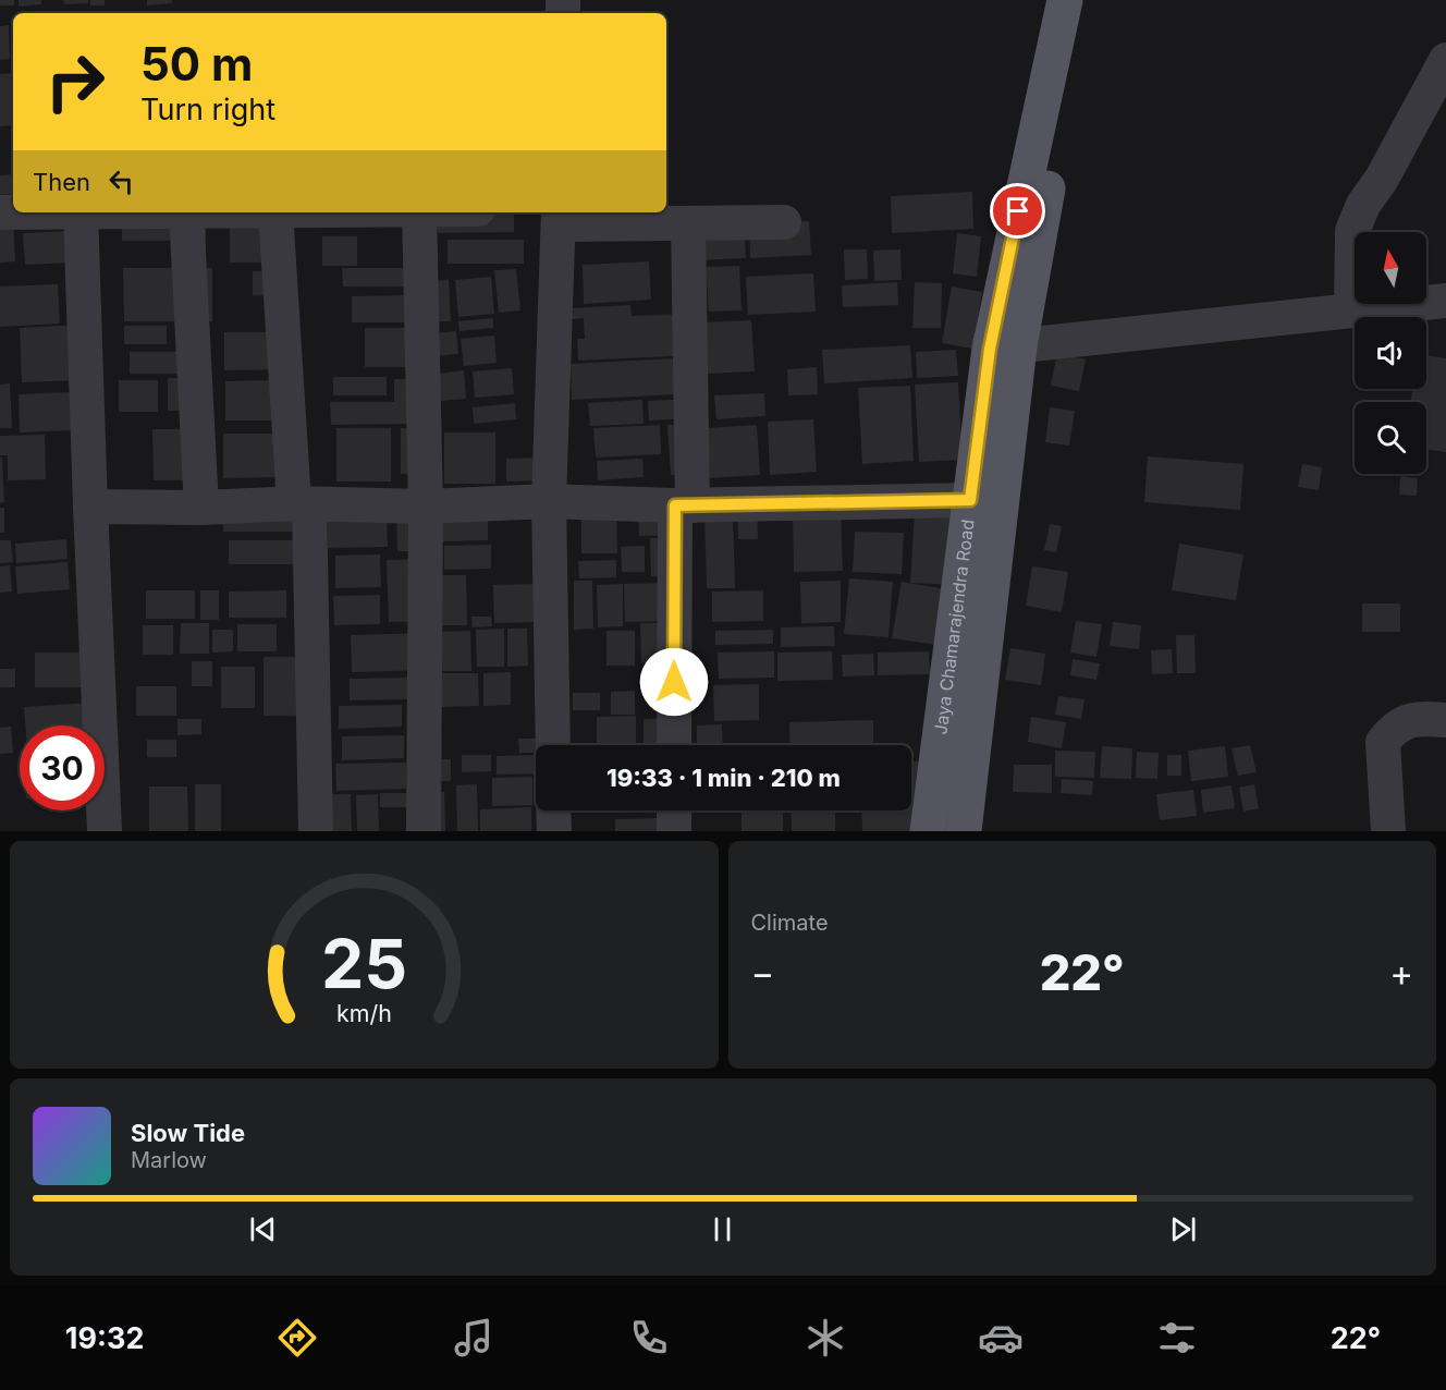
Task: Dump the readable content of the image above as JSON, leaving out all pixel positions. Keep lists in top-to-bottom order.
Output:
{
  "streets": {
    "main road": ["Jaya Chamarajendra Road"]
  },
  "north": "top",
  "page": {
    "turn": ["50 m", "Turn right"],
    "then": "Then",
    "limit": "30",
    "trip": "19:33 · 1 min · 210 m",
    "tile": "Climate",
    "heat": ["−", "22°", "+"],
    "song": ["Slow Tide", "Marlow"],
    "tabs": ["19:32", "22°"],
    "gauge": ["25", "km/h"]
  }
}
